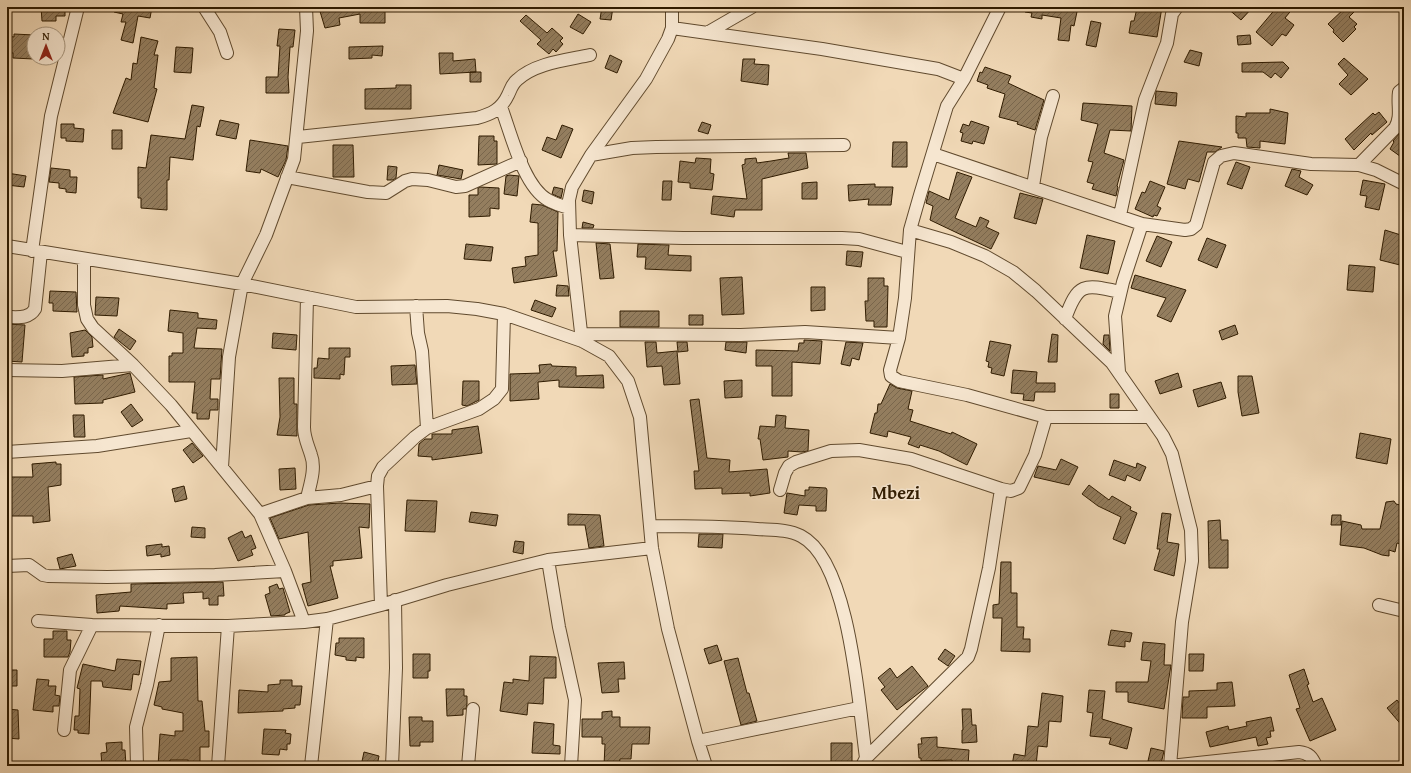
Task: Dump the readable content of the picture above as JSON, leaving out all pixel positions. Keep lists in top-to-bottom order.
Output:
{
  "districts": ["Mbezi"],
  "north": "top"
}
